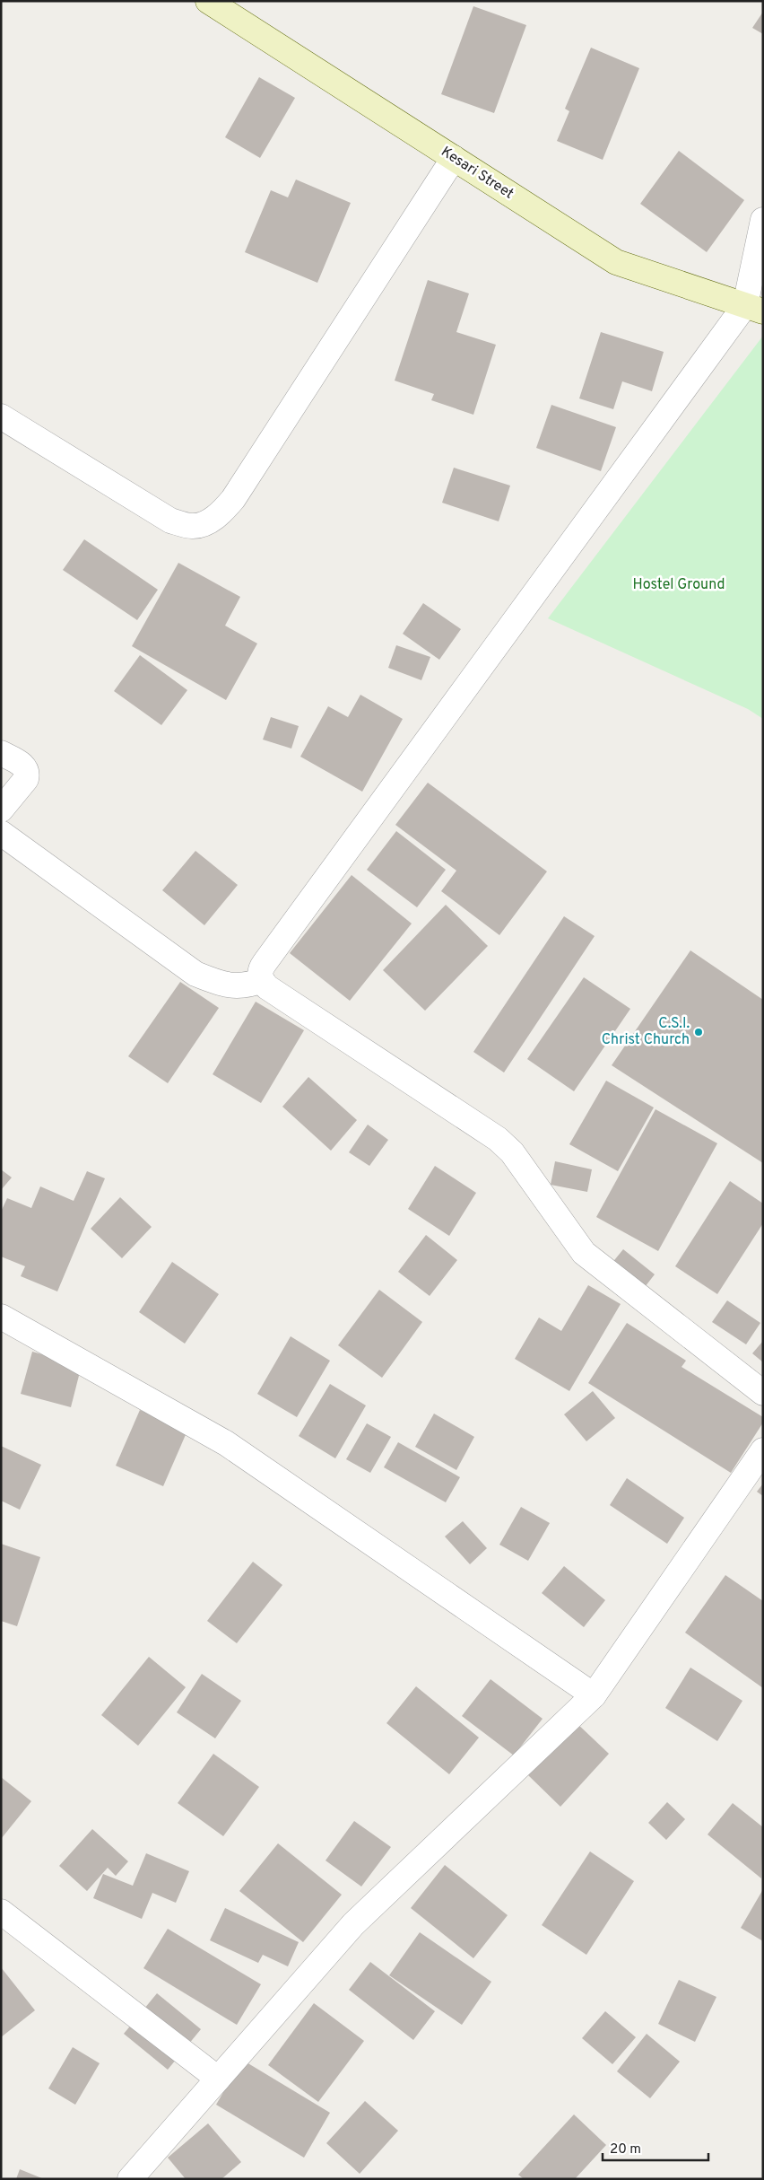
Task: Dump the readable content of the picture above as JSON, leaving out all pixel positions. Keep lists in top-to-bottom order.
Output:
{
  "streets": {
    "street": ["Kesari Street"]
  },
  "parks": ["Hostel Ground"],
  "places": ["C.S.I. Christ Church"],
  "scale_bar": "20 m"
}
